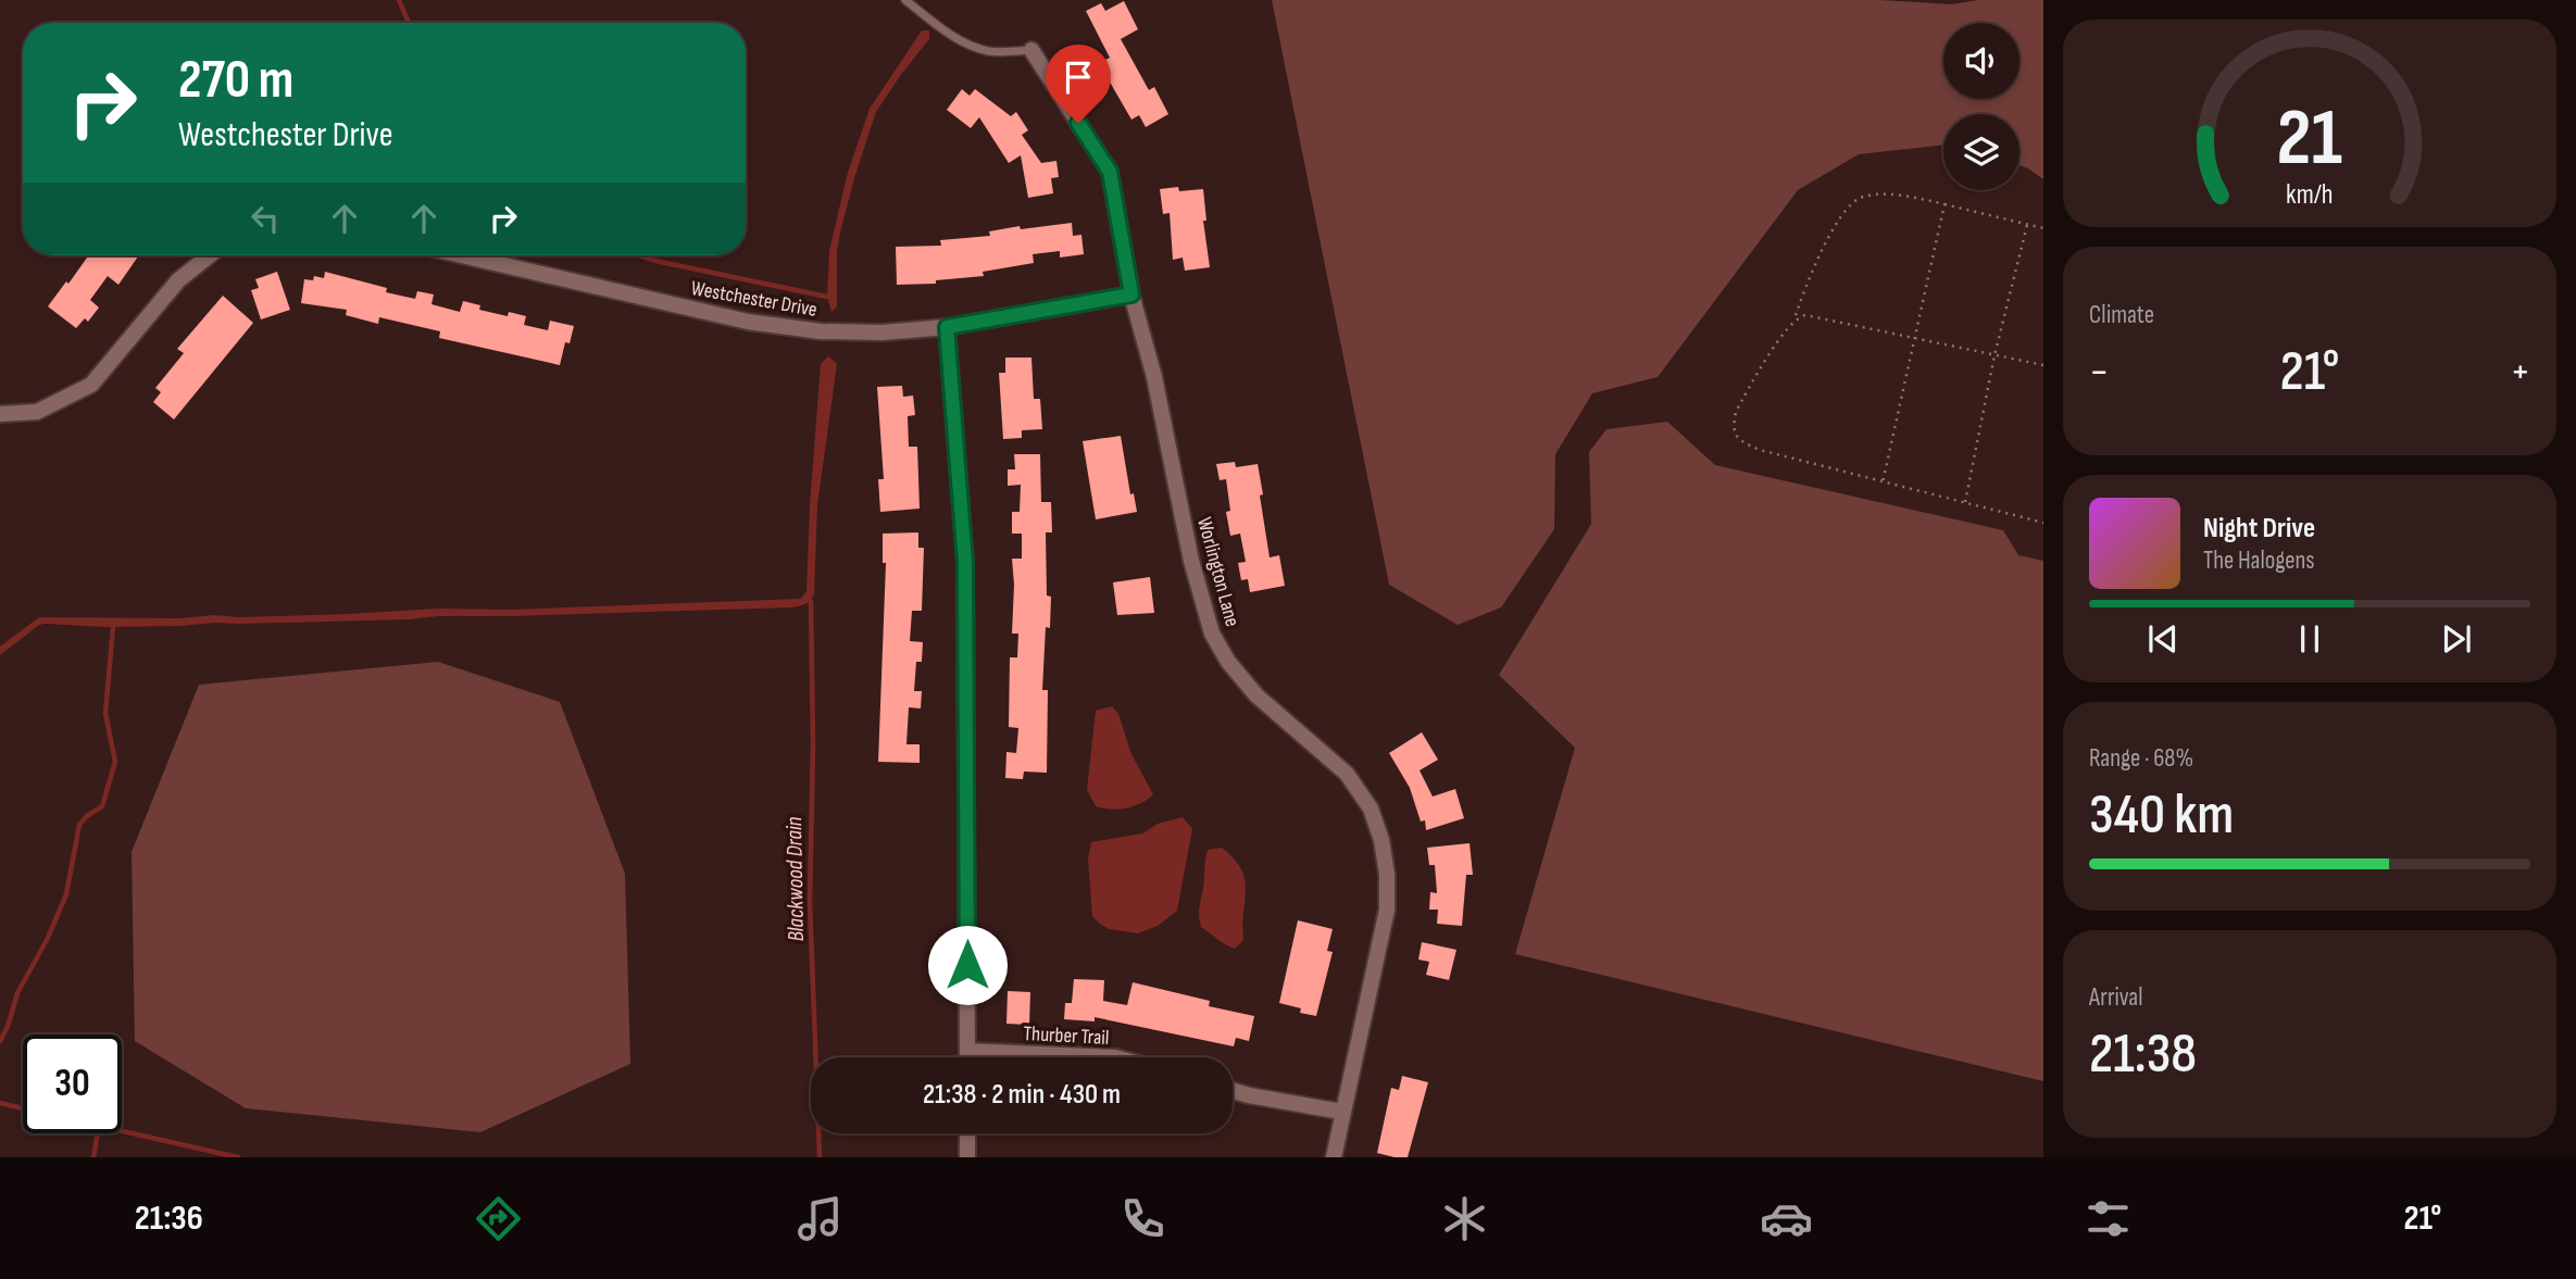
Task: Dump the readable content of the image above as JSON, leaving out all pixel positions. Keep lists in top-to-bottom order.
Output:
{
  "streets": {
    "street": ["Westchester Drive", "Worlington Lane", "Thurber Trail"]
  },
  "crossings": [
    ["Westchester Drive", "Worlington Lane"]
  ],
  "water": ["Blackwood Drain"],
  "page": {
    "turn": ["270 m", "Westchester Drive"],
    "tile": [
      "Climate",
      ["Range · 68%", "340 km"],
      ["Arrival", "21:38"]
    ],
    "heat": ["−", "21°", "+"],
    "song": ["Night Drive", "The Halogens"],
    "limit": "30",
    "trip": "21:38 · 2 min · 430 m",
    "tabs": ["21:36", "21°"],
    "gauge": ["21", "km/h"]
  }
}
